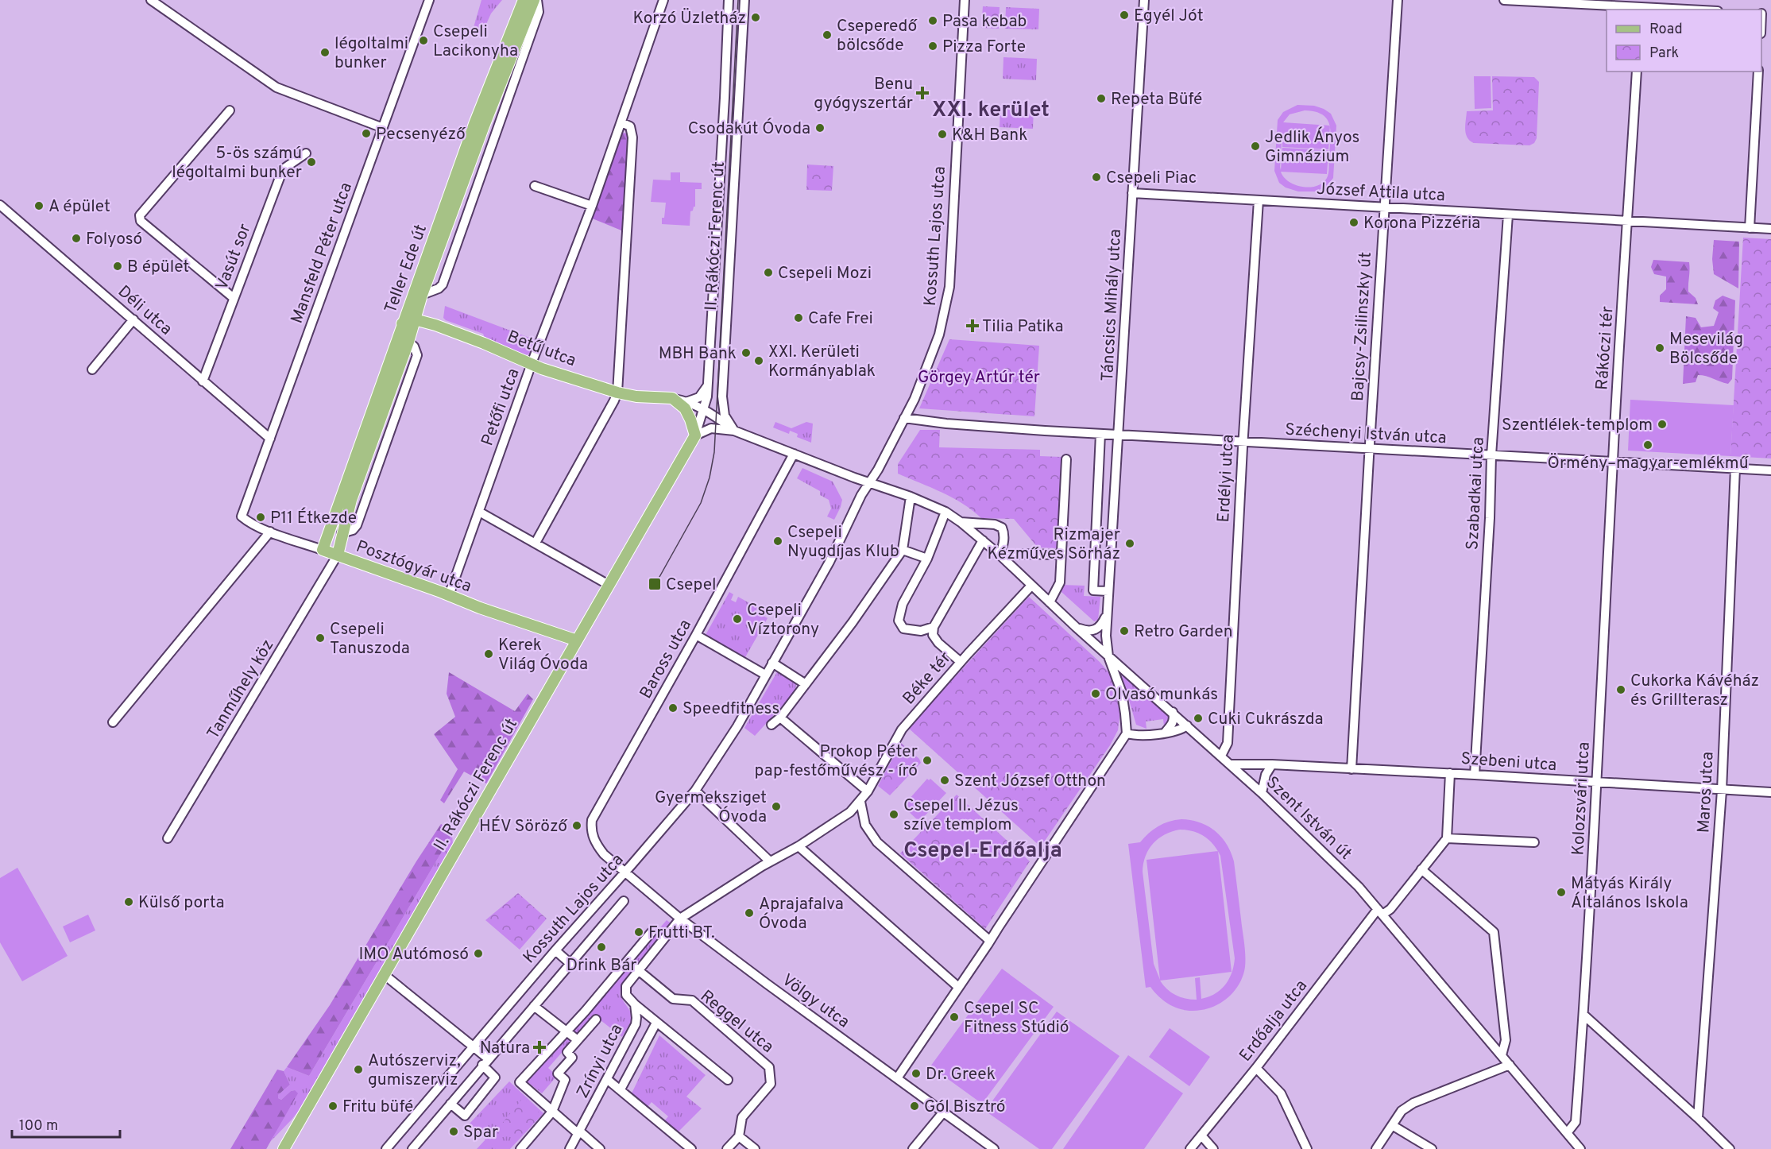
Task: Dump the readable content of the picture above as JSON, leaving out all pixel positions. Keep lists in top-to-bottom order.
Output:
{
  "streets": {
    "main road": [
      "II. Rákóczi Ferenc út",
      "Teller Ede út",
      "Betű utca",
      "Posztógyár utca"
    ],
    "street": [
      "József Attila utca",
      "Kossuth Lajos utca",
      "Mansfeld Péter utca",
      "Vasút sor",
      "Táncsics Mihály utca",
      "Déli utca",
      "Bajcsy-Zsilinszky út",
      "Rákóczi tér",
      "Petőfi utca",
      "Széchenyi István utca",
      "Erdélyi utca",
      "Szabadkai utca",
      "Baross utca",
      "Béke tér",
      "Tanműhely köz",
      "Szebeni utca",
      "Maros utca",
      "Kolozsvári utca",
      "Szent István út",
      "Völgy utca",
      "Erdőalja utca",
      "Reggel utca",
      "Zrínyi utca"
    ]
  },
  "crossings": [
    ["József Attila utca", "Táncsics Mihály utca"],
    ["József Attila utca", "Bajcsy-Zsilinszky út"],
    ["József Attila utca", "Rákóczi tér"],
    ["József Attila utca", "Erdélyi utca"],
    ["József Attila utca", "Szabadkai utca"],
    ["II. Rákóczi Ferenc út", "Betű utca"],
    ["II. Rákóczi Ferenc út", "Posztógyár utca"],
    ["II. Rákóczi Ferenc út", "Szent István út"],
    ["Kossuth Lajos utca", "Baross utca"],
    ["Kossuth Lajos utca", "Szent István út"],
    ["Kossuth Lajos utca", "Völgy utca"],
    ["Mansfeld Péter utca", "Déli utca"],
    ["Mansfeld Péter utca", "Posztógyár utca"],
    ["Vasút sor", "Déli utca"],
    ["Teller Ede út", "Betű utca"],
    ["Teller Ede út", "Posztógyár utca"],
    ["Teller Ede út", "Tanműhely köz"],
    ["Táncsics Mihály utca", "Széchenyi István utca"],
    ["Táncsics Mihály utca", "Szent István út"],
    ["Bajcsy-Zsilinszky út", "Széchenyi István utca"],
    ["Bajcsy-Zsilinszky út", "Szebeni utca"],
    ["Betű utca", "Petőfi utca"],
    ["Betű utca", "Szent István út"],
    ["Rákóczi tér", "Széchenyi István utca"],
    ["Rákóczi tér", "Kolozsvári utca"],
    ["Petőfi utca", "Posztógyár utca"],
    ["Széchenyi István utca", "Erdélyi utca"],
    ["Széchenyi István utca", "Szabadkai utca"],
    ["Széchenyi István utca", "Kolozsvári utca"],
    ["Erdélyi utca", "Szent István út"],
    ["Szabadkai utca", "Szebeni utca"],
    ["Posztógyár utca", "Tanműhely köz"],
    ["Baross utca", "Szent István út"],
    ["Baross utca", "Völgy utca"],
    ["Béke tér", "Szent István út"],
    ["Béke tér", "Völgy utca"],
    ["Béke tér", "Zrínyi utca"],
    ["Szebeni utca", "Maros utca"],
    ["Szebeni utca", "Kolozsvári utca"],
    ["Szebeni utca", "Szent István út"],
    ["Kolozsvári utca", "Szent István út"],
    ["Szent István út", "Erdőalja utca"],
    ["Völgy utca", "Zrínyi utca"],
    ["Reggel utca", "Zrínyi utca"]
  ],
  "districts": ["XXI. kerület", "Csepel-Erdőalja"],
  "parks": ["Görgey Artúr tér"],
  "places": {
    "other": [
      "Egyél Jót",
      "Korzó Üzletház",
      "Pasa kebab",
      "Cseperedő bölcsőde",
      "Csepeli Lacikonyha",
      "Pizza Forte",
      "légoltalmi bunker",
      "Repeta Büfé",
      "Csodakút Óvoda",
      "Pecsenyéző",
      "K&H Bank",
      "Jedlik Ányos Gimnázium",
      "5-ös számú légoltalmi bunker",
      "Csepeli Piac",
      "A épület",
      "Korona Pizzéria",
      "Folyosó",
      "B épület",
      "Csepeli Mozi",
      "Cafe Frei",
      "Mesevilág Bölcsőde",
      "MBH Bank",
      "XXI. Kerületi Kormányablak",
      "Szentlélek-templom",
      "Örmény–magyar-emlékmű",
      "P11 Étkezde",
      "Csepeli Nyugdíjas Klub",
      "Rizmajer Kézműves Sörház",
      "Csepeli Víztorony",
      "Retro Garden",
      "Csepeli Tanuszoda",
      "Kerek Világ Óvoda",
      "Cukorka Kávéház és Grillterasz",
      "Olvasó munkás",
      "Speedfitness",
      "Cuki Cukrászda",
      "Prokop Péter pap-festőművész - író",
      "Szent József Otthon",
      "Gyermeksziget Óvoda",
      "Csepel II. Jézus szíve templom",
      "HÉV Söröző",
      "Mátyás Király Általános Iskola",
      "Külső porta",
      "Aprajafalva Óvoda",
      "Frutti BT.",
      "Drink Bár",
      "IMO Autómosó",
      "Csepel SC Fitness Stúdió",
      "Autószerviz, gumiszerviz",
      "Dr. Greek",
      "Fritu büfé",
      "Gól Bisztró",
      "Spar"
    ],
    "health": ["Benu gyógyszertár", "Tilia Patika", "Natura"],
    "transit": ["Csepel"]
  },
  "legend": ["Road", "Park"],
  "scale_bar": "100 m"
}
